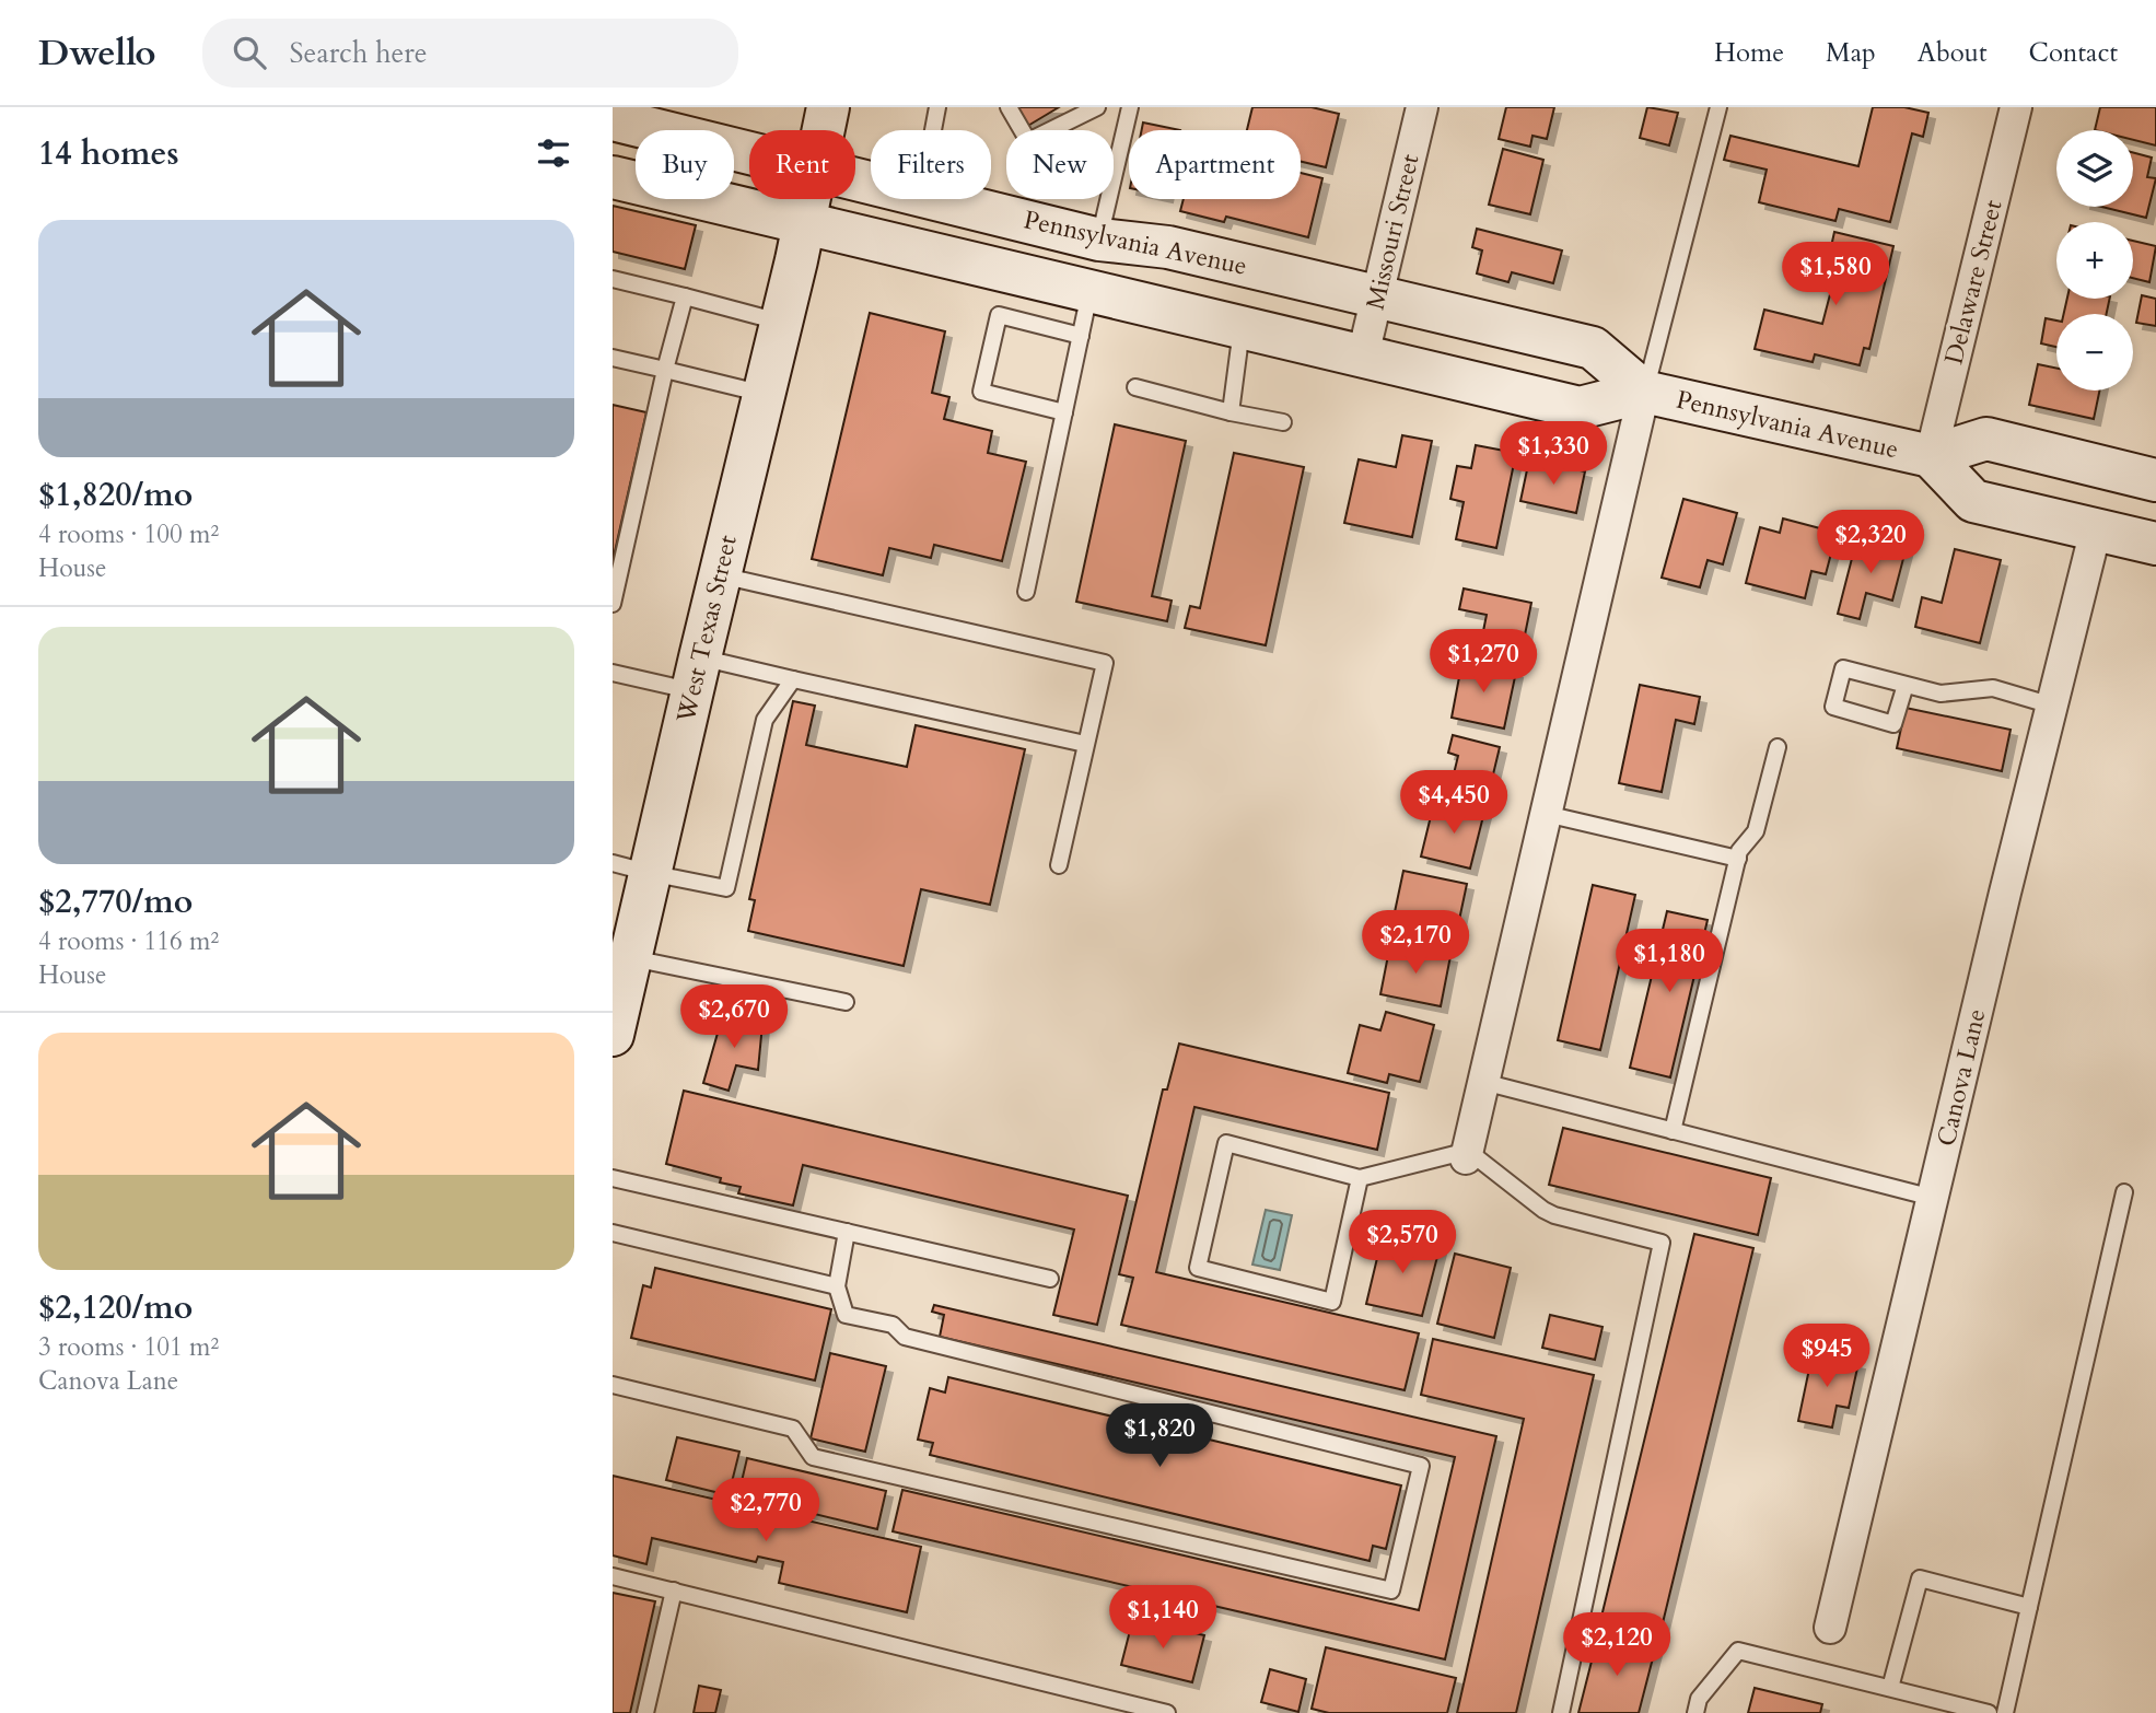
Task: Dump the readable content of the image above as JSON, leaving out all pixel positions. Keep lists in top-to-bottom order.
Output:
{
  "streets": {
    "main road": ["Pennsylvania Avenue", "West Texas Street"],
    "street": ["Missouri Street", "Delaware Street", "Canova Lane"]
  },
  "crossings": [
    ["Missouri Street", "Pennsylvania Avenue"],
    ["Pennsylvania Avenue", "Delaware Street"],
    ["Pennsylvania Avenue", "West Texas Street"],
    ["Pennsylvania Avenue", "Canova Lane"]
  ],
  "page": {
    "header": "Dwello",
    "search": "Search here",
    "nav": [
      "Home",
      "Map",
      "About",
      "Contact"
    ],
    "heading": "14 homes",
    "map_buttons": ["+", "−"],
    "chip": [
      "Buy",
      "Rent",
      "Filters",
      "New",
      "Apartment"
    ],
    "list": [
      {
        "name": "$1,820/mo",
        "note": "4 rooms · 100 m² · House"
      },
      {
        "name": "$2,770/mo",
        "note": "4 rooms · 116 m² · House"
      },
      {
        "name": "$2,120/mo",
        "note": "3 rooms · 101 m² · Canova Lane"
      }
    ],
    "price": [
      "$1,580",
      "$1,330",
      "$2,320",
      "$1,270",
      "$4,450",
      "$2,170",
      "$1,180",
      "$2,670",
      "$2,570",
      "$945",
      "$1,820",
      "$2,770",
      "$1,140",
      "$2,120"
    ]
  }
}
